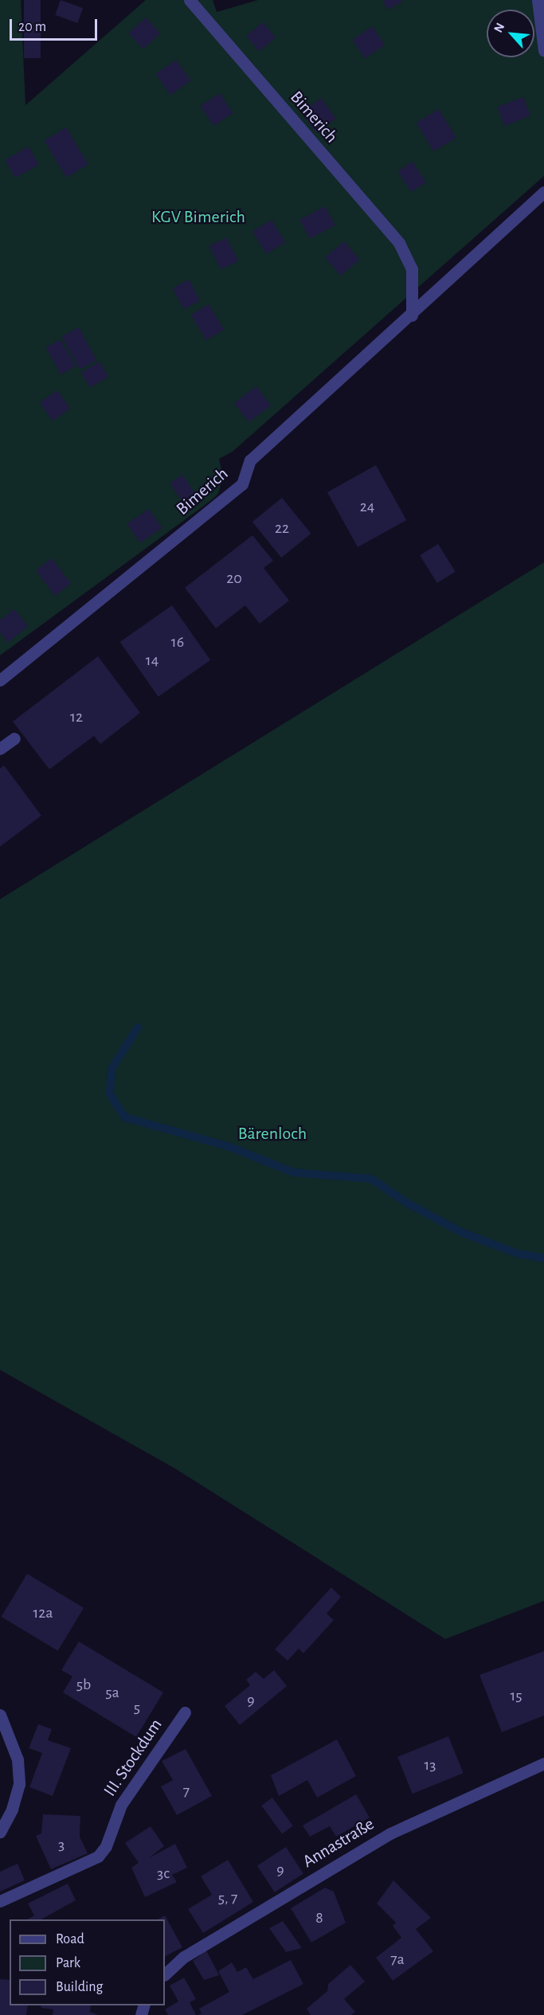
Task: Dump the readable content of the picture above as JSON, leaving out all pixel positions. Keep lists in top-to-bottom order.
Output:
{
  "streets": {
    "street": ["Bimerich", "III. Stockdum", "Annastraße"]
  },
  "parks": ["KGV Bimerich", "Bärenloch"],
  "house_numbers": [
    "24",
    "22",
    "20",
    "16",
    "14",
    "12",
    "12a",
    "5b",
    "5a",
    "15",
    "9",
    "5",
    "13",
    "7",
    "3",
    "9",
    "3c",
    "5, 7",
    "8",
    "7a"
  ],
  "legend": ["Road", "Park", "Building"],
  "scale_bar": "20 m",
  "north": "top left"
}
